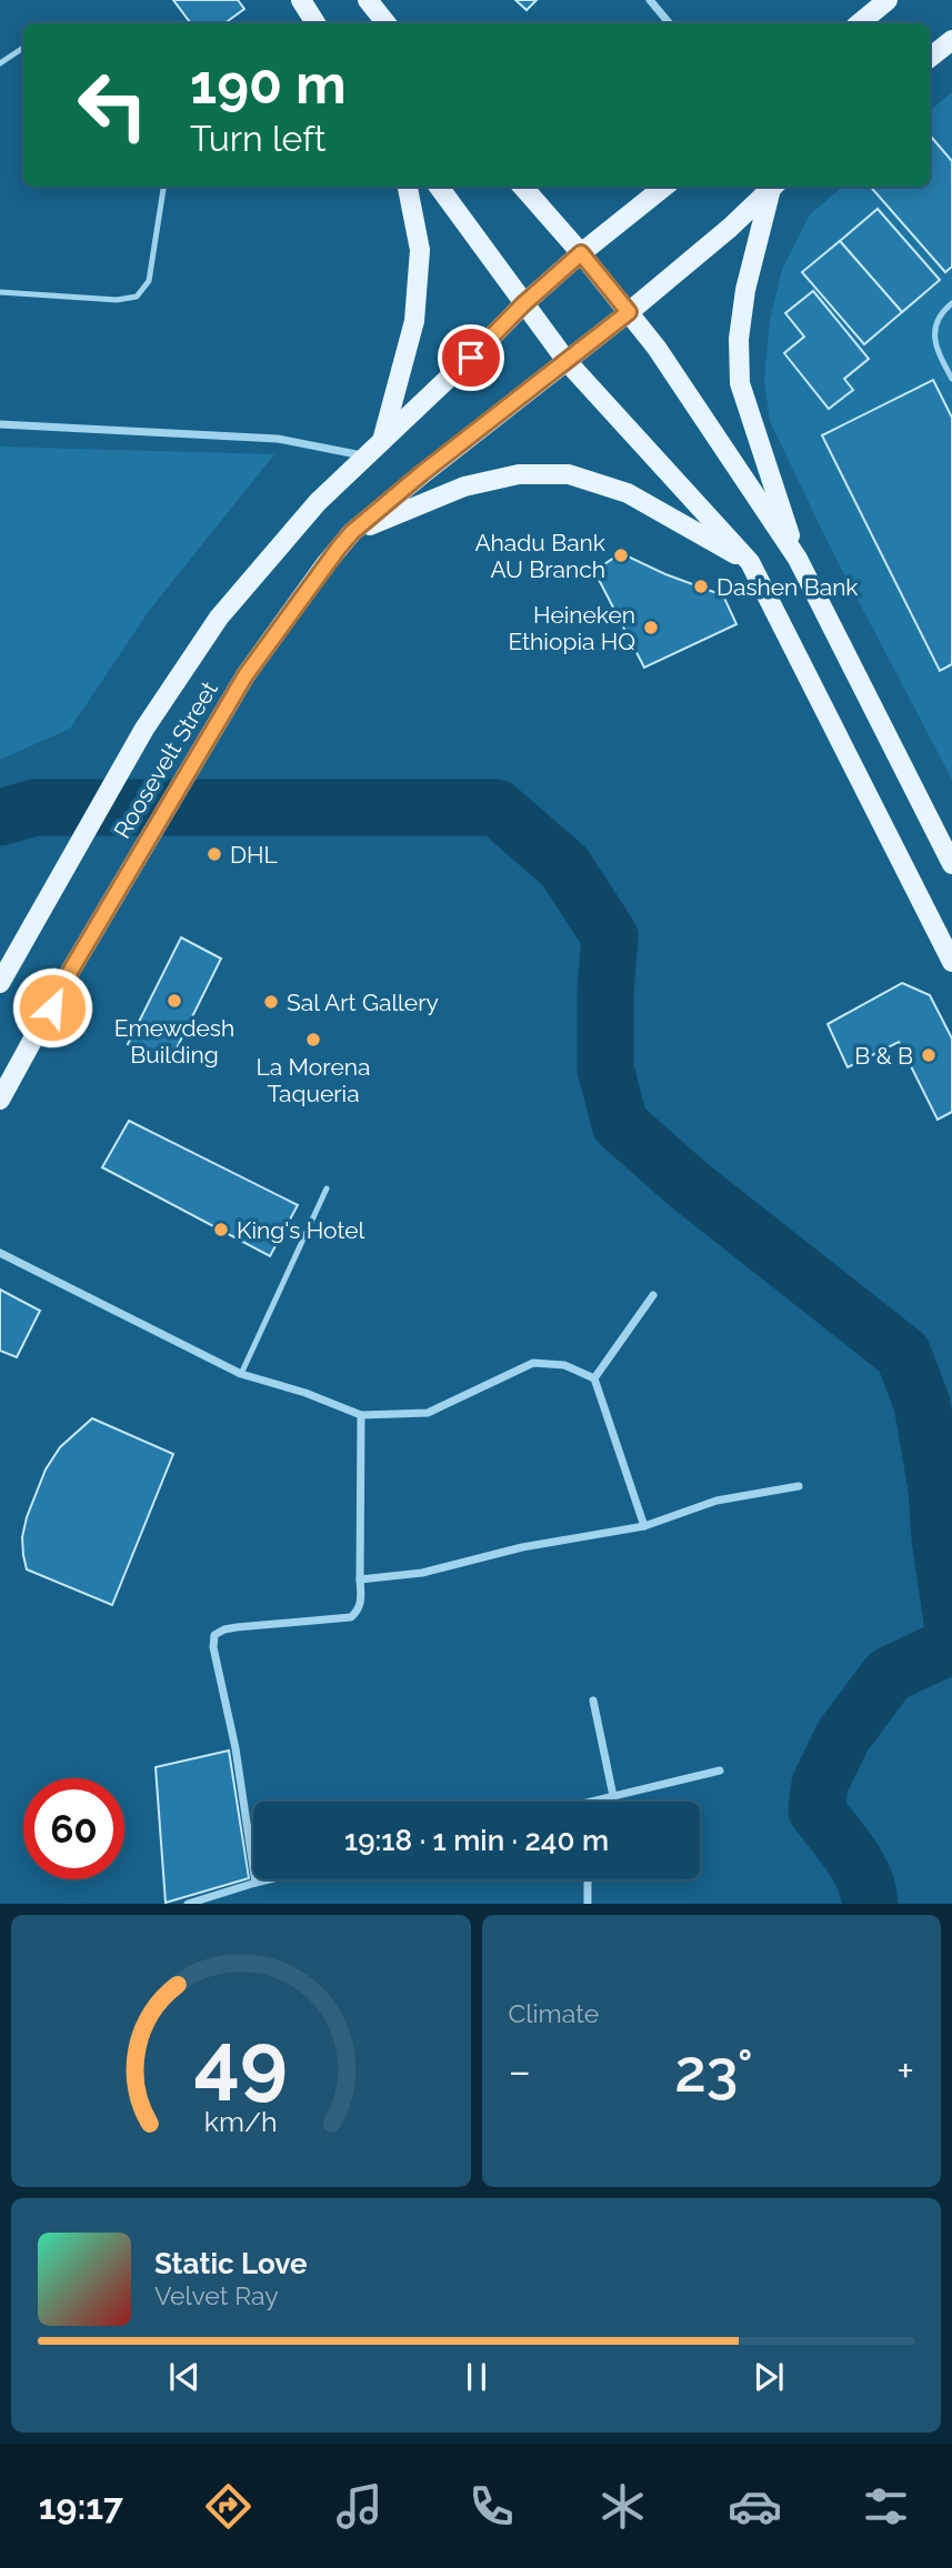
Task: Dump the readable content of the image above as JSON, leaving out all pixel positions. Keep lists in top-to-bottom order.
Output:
{
  "streets": {
    "main road": ["Roosevelt Street"]
  },
  "places": [
    "Ahadu Bank AU Branch",
    "Dashen Bank",
    "Heineken Ethiopia HQ",
    "DHL",
    "Emewdesh Building",
    "Sal Art Gallery",
    "La Morena Taqueria",
    "B & B",
    "King's Hotel"
  ],
  "page": {
    "turn": ["190 m", "Turn left"],
    "limit": "60",
    "trip": "19:18 · 1 min · 240 m",
    "tile": "Climate",
    "heat": ["−", "23°", "+"],
    "song": ["Static Love", "Velvet Ray"],
    "tabs": "19:17",
    "gauge": ["49", "km/h"]
  }
}
